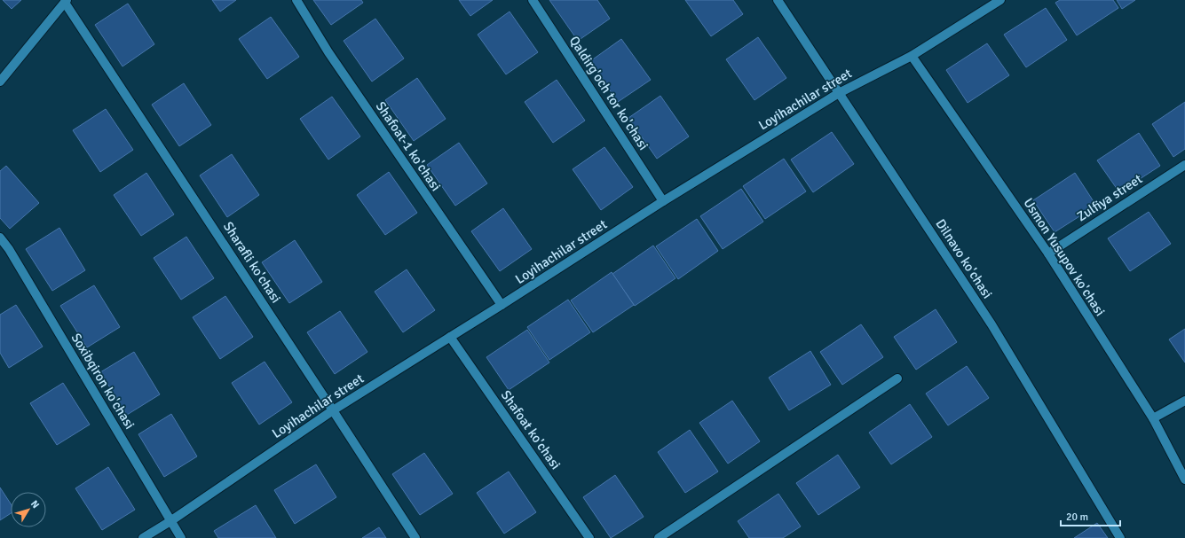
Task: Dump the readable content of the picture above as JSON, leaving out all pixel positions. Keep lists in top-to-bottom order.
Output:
{
  "streets": {
    "street": [
      "Qaldirg'och tor ko'chasi",
      "Loyihachilar street",
      "Shafoat-1 ko'chasi",
      "Zulfiya street",
      "Usmon Yusupov ko'chasi",
      "Dilnavo ko'chasi",
      "Sharafli ko'chasi",
      "Soxibqiron ko'chasi",
      "Shafoat ko'chasi"
    ]
  },
  "crossings": [
    ["Qaldirg'och tor ko'chasi", "Loyihachilar street"],
    ["Loyihachilar street", "Shafoat-1 ko'chasi"],
    ["Loyihachilar street", "Usmon Yusupov ko'chasi"],
    ["Loyihachilar street", "Dilnavo ko'chasi"],
    ["Loyihachilar street", "Sharafli ko'chasi"],
    ["Loyihachilar street", "Soxibqiron ko'chasi"],
    ["Loyihachilar street", "Shafoat ko'chasi"],
    ["Zulfiya street", "Usmon Yusupov ko'chasi"]
  ],
  "scale_bar": "20 m",
  "north": "top right"
}
